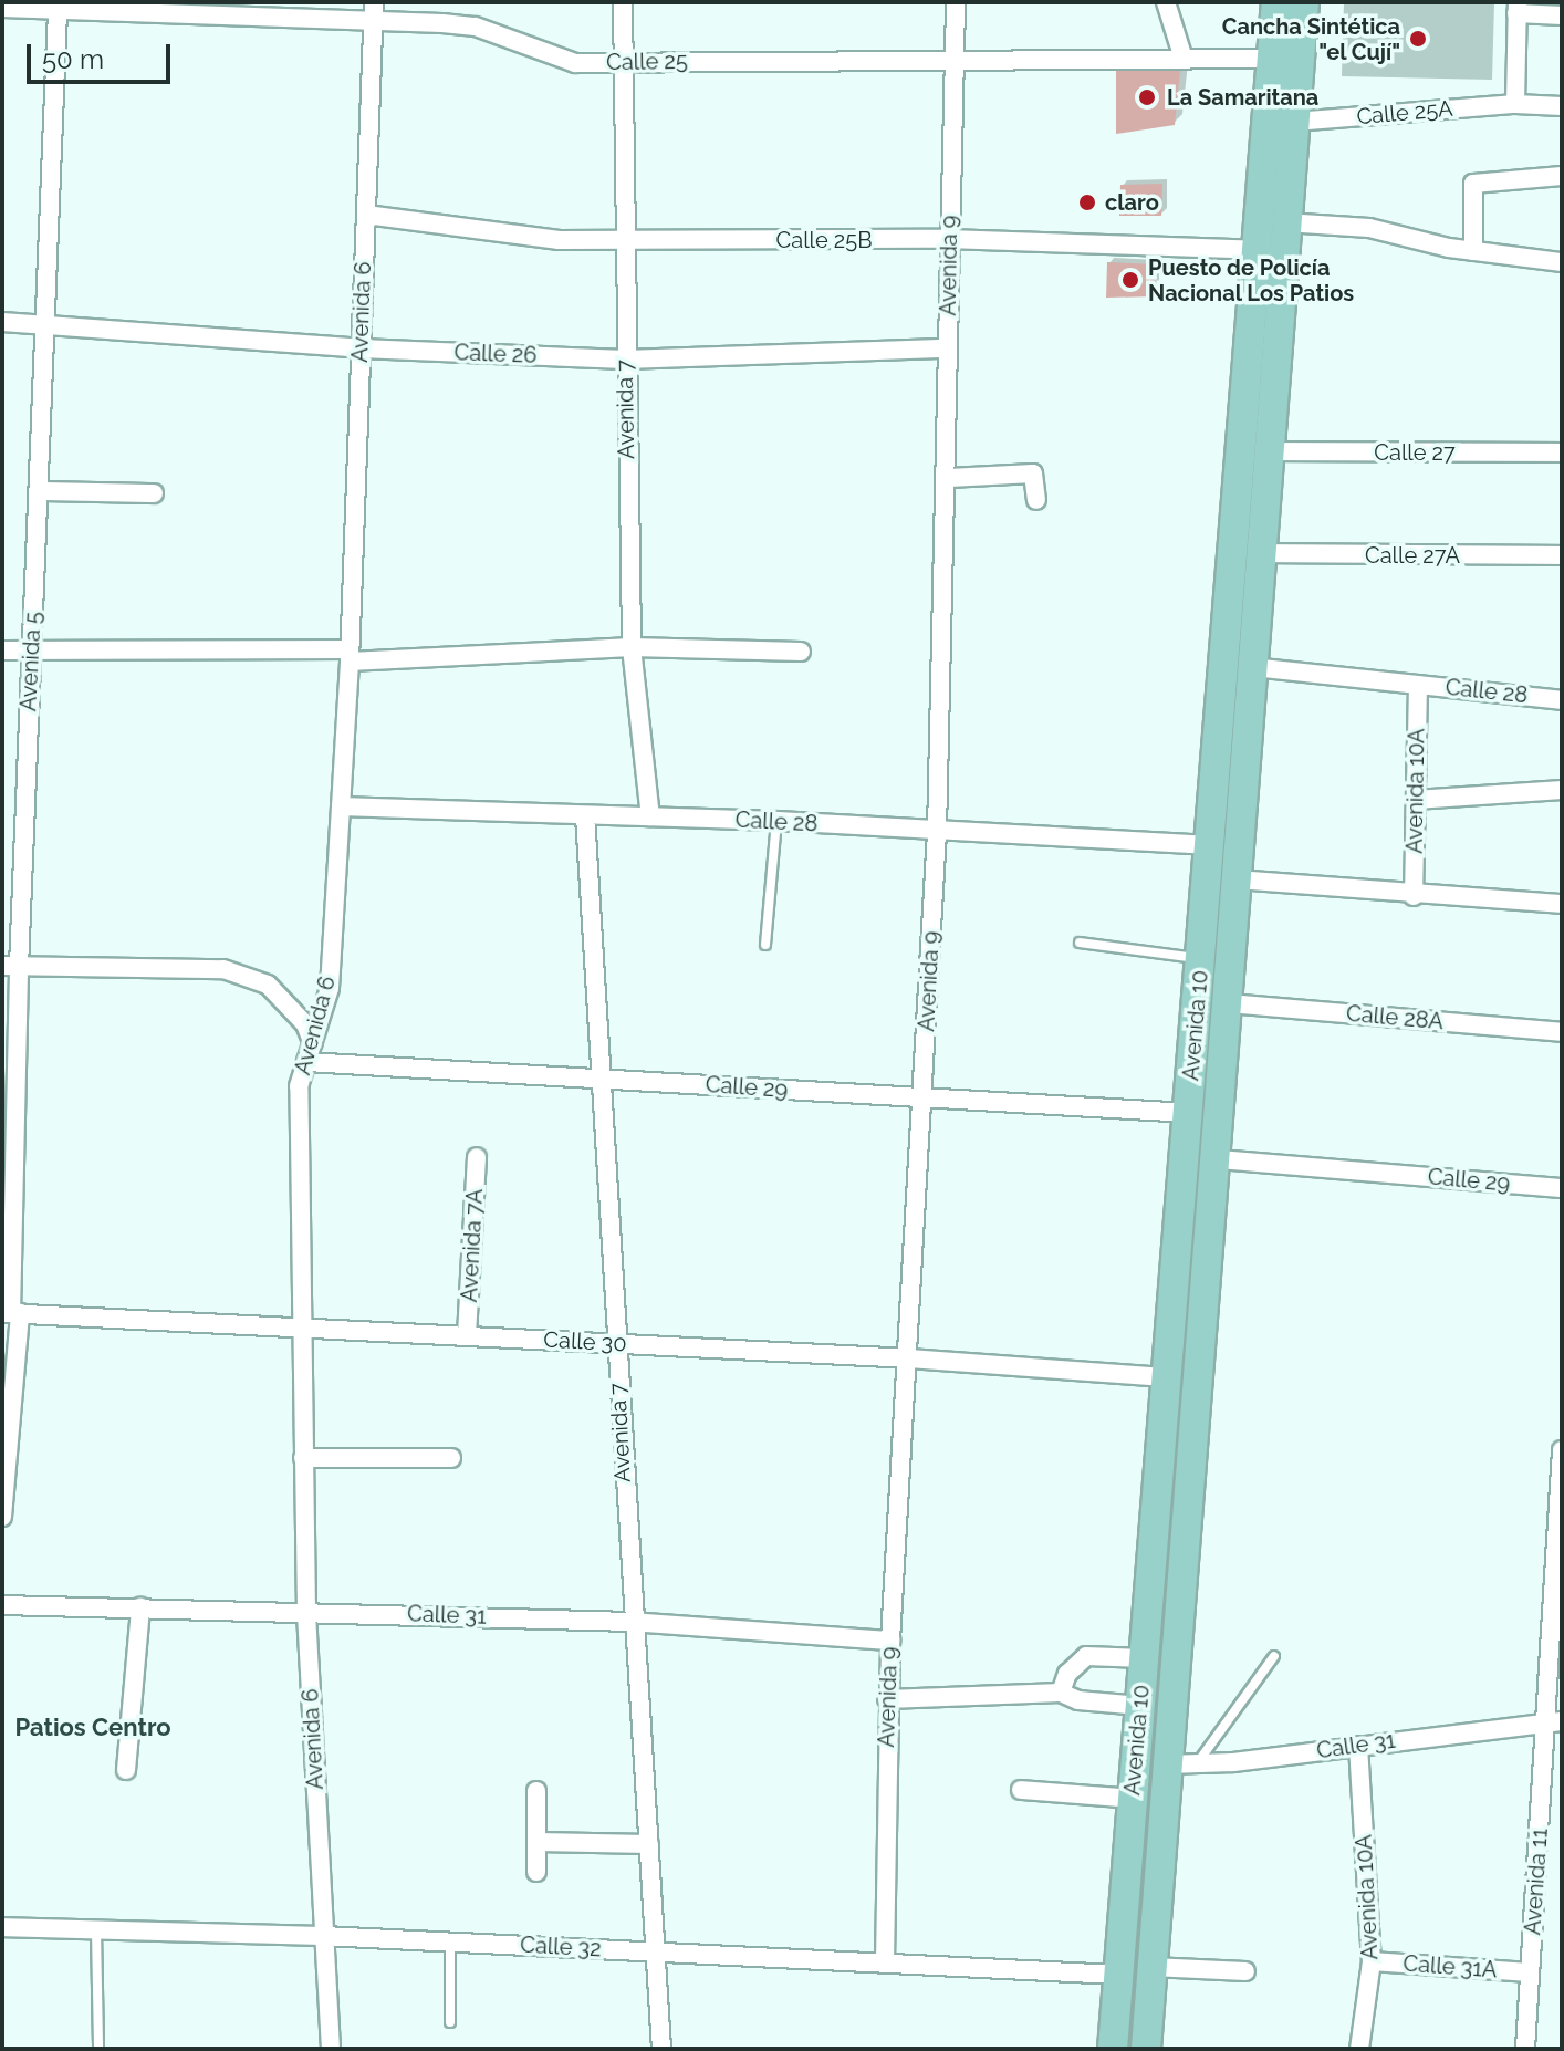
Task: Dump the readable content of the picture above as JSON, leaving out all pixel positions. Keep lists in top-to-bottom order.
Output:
{
  "streets": {
    "main road": ["Avenida 10"],
    "street": [
      "Calle 25",
      "Calle 25A",
      "Calle 25B",
      "Avenida 9",
      "Avenida 6",
      "Calle 26",
      "Avenida 7",
      "Calle 27",
      "Calle 27A",
      "Avenida 5",
      "Calle 28",
      "Avenida 10A",
      "Calle 28A",
      "Calle 29",
      "Avenida 7A",
      "Calle 30",
      "Calle 31",
      "Avenida 11",
      "Calle 32",
      "Calle 31A"
    ]
  },
  "crossings": [
    ["Calle 25", "Avenida 9"],
    ["Calle 25", "Avenida 6"],
    ["Calle 25", "Avenida 7"],
    ["Calle 25", "Avenida 5"],
    ["Calle 25", "Avenida 10"],
    ["Calle 25A", "Avenida 10"],
    ["Calle 25B", "Avenida 9"],
    ["Calle 25B", "Avenida 6"],
    ["Calle 25B", "Avenida 7"],
    ["Calle 25B", "Avenida 10"],
    ["Avenida 9", "Calle 26"],
    ["Avenida 9", "Calle 28"],
    ["Avenida 9", "Calle 29"],
    ["Avenida 9", "Calle 30"],
    ["Avenida 9", "Calle 31"],
    ["Avenida 9", "Calle 32"],
    ["Avenida 6", "Calle 26"],
    ["Avenida 6", "Calle 28"],
    ["Avenida 6", "Calle 29"],
    ["Avenida 6", "Calle 30"],
    ["Avenida 6", "Calle 31"],
    ["Avenida 6", "Calle 32"],
    ["Calle 26", "Avenida 7"],
    ["Calle 26", "Avenida 5"],
    ["Avenida 7", "Calle 28"],
    ["Avenida 7", "Calle 29"],
    ["Avenida 7", "Calle 30"],
    ["Avenida 7", "Calle 31"],
    ["Avenida 7", "Calle 32"],
    ["Calle 27", "Avenida 10"],
    ["Calle 27A", "Avenida 10"],
    ["Avenida 5", "Calle 30"],
    ["Calle 28", "Avenida 10A"],
    ["Calle 28", "Avenida 10"],
    ["Avenida 10A", "Calle 31"],
    ["Avenida 10A", "Calle 31A"],
    ["Calle 28A", "Avenida 10"],
    ["Avenida 10", "Calle 29"],
    ["Avenida 10", "Calle 30"],
    ["Avenida 10", "Calle 31"],
    ["Avenida 10", "Calle 32"],
    ["Avenida 7A", "Calle 30"],
    ["Calle 31", "Avenida 11"],
    ["Avenida 11", "Calle 31A"]
  ],
  "districts": ["Patios Centro"],
  "places": [
    "Cancha Sintética \"el Cují\"",
    "La Samaritana",
    "claro",
    "Puesto de Policía Nacional Los Patios"
  ],
  "scale_bar": "50 m"
}
